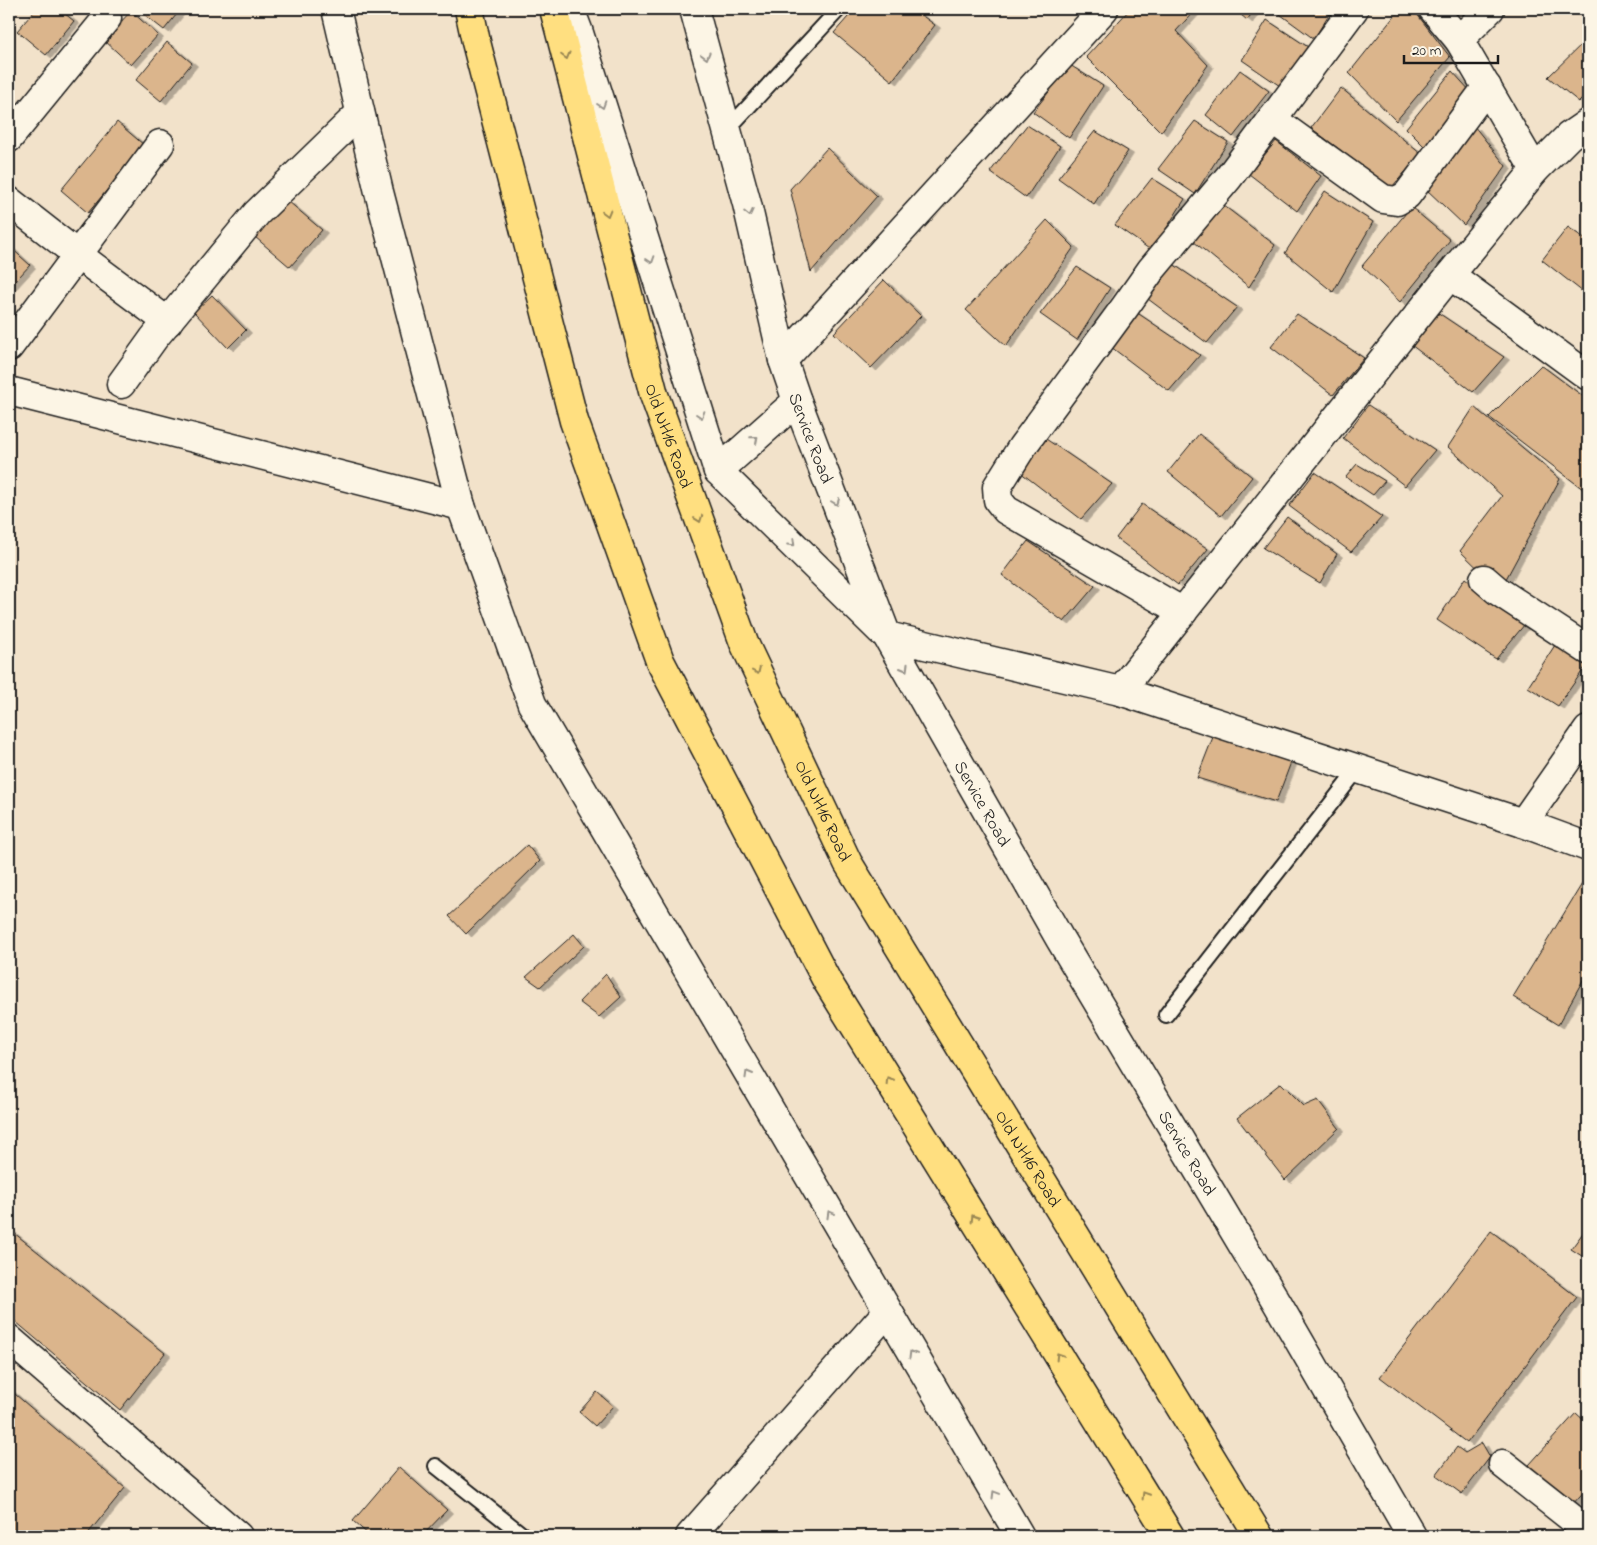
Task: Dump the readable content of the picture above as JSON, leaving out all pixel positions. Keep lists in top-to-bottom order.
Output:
{
  "streets": {
    "main road": ["Old NH16 Road"],
    "street": ["Service Road"]
  },
  "scale_bar": "20 m"
}
